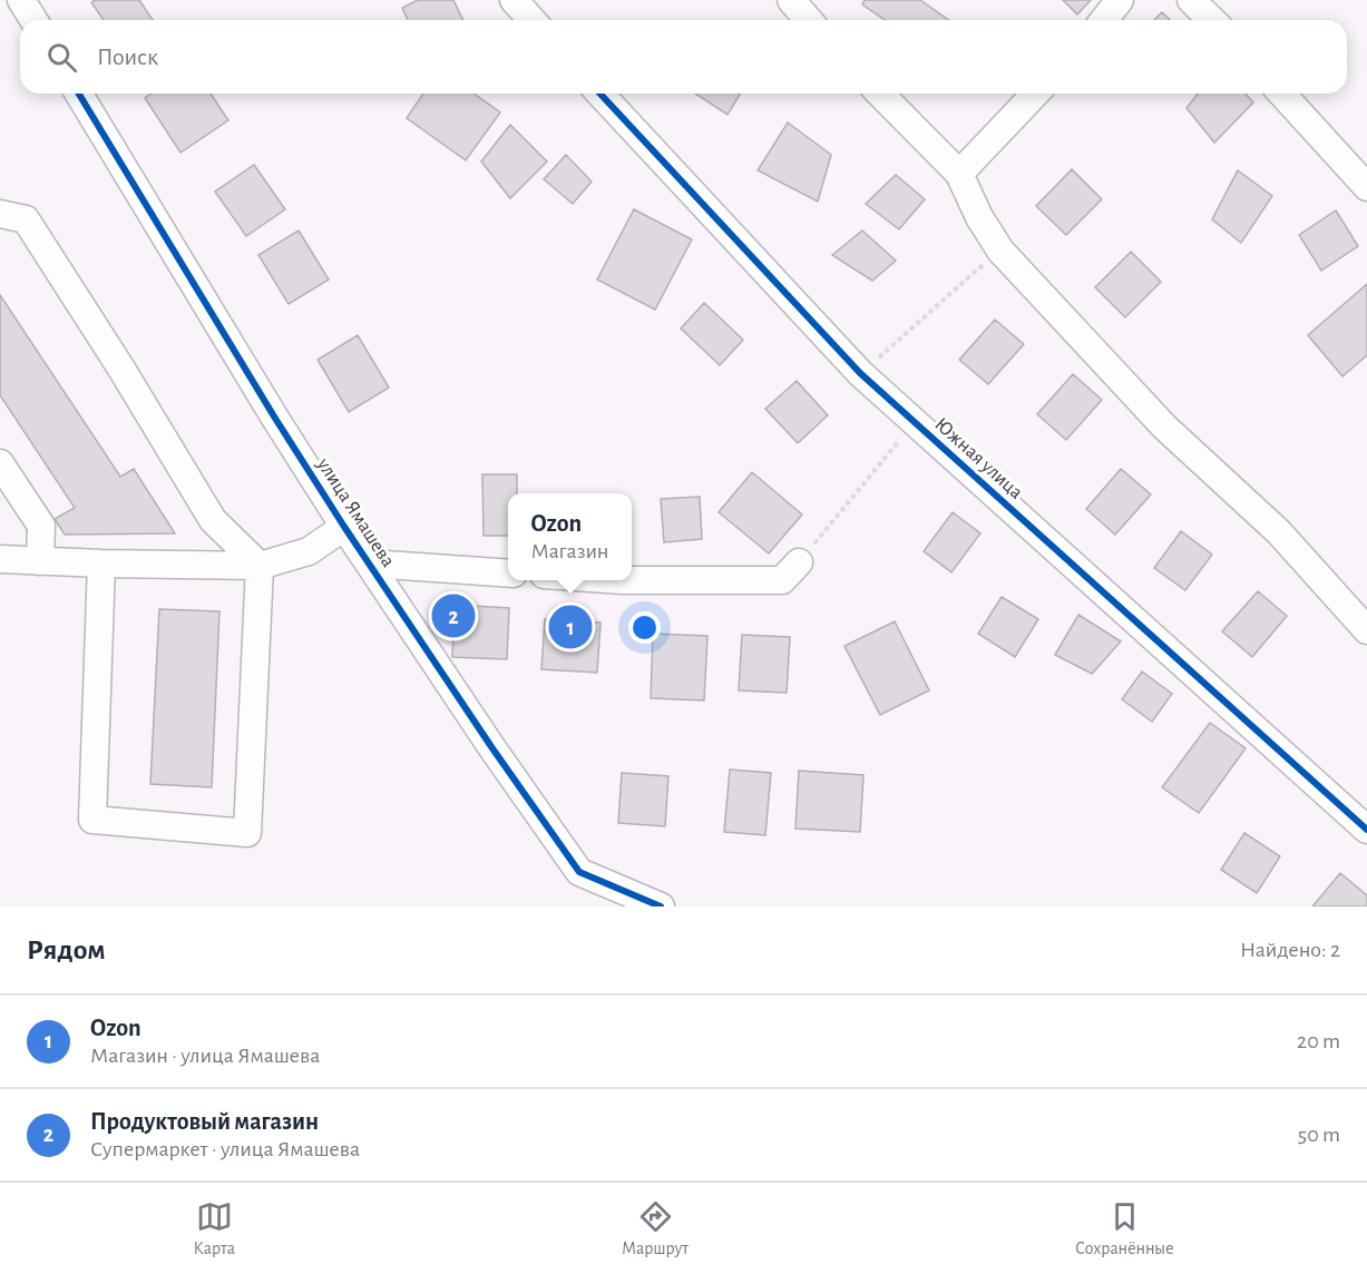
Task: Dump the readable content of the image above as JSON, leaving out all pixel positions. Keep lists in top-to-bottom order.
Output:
{
  "streets": {
    "street": ["Южная улица", "улица Ямашева"]
  },
  "page": {
    "search": "Поиск",
    "popup": ["Ozon", "Магазин"],
    "pins": ["2", "1"],
    "heading": ["Рядом", "Найдено: 2"],
    "list": [
      {
        "mark": "1",
        "name": "Ozon",
        "note": "Магазин · улица Ямашева",
        "value": "20 m"
      },
      {
        "mark": "2",
        "name": "Продуктовый магазин",
        "note": "Супермаркет · улица Ямашева",
        "value": "50 m"
      }
    ],
    "nav": ["Карта", "Маршрут", "Сохранённые"]
  }
}
